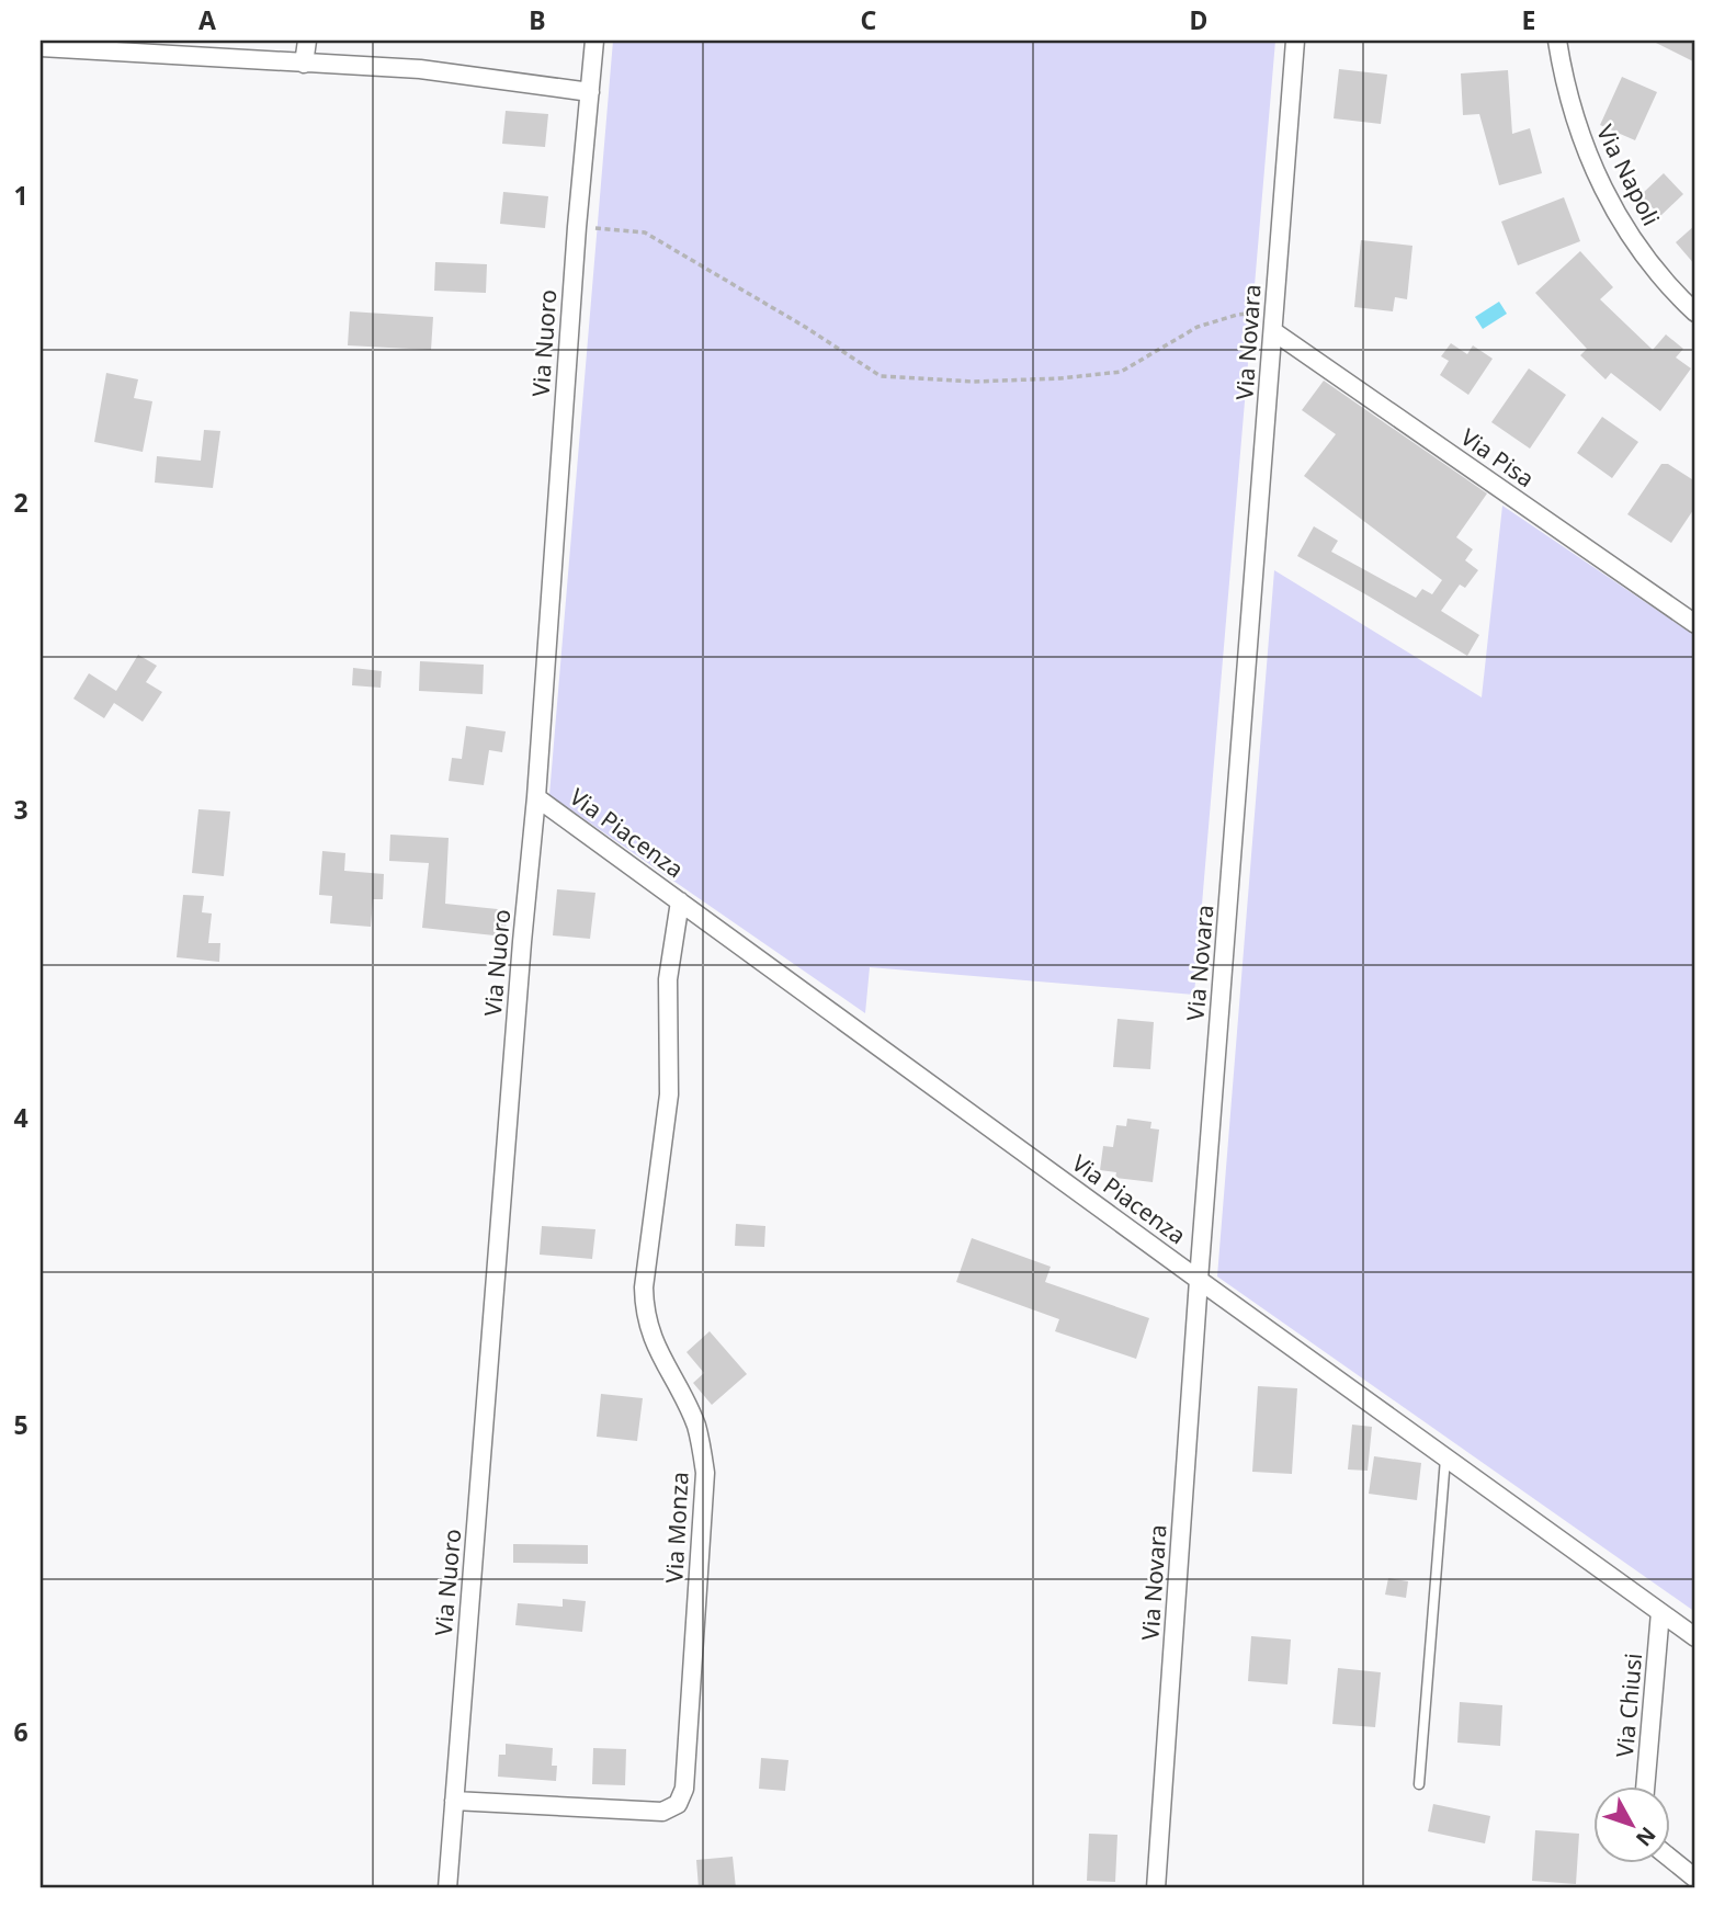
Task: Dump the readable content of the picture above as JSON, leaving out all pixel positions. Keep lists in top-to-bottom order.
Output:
{
  "streets": {
    "street": [
      "Via Napoli",
      "Via Novara",
      "Via Nuoro",
      "Via Pisa",
      "Via Piacenza",
      "Via Monza",
      "Via Chiusi"
    ]
  },
  "crossings": [
    ["Via Novara", "Via Pisa"],
    ["Via Novara", "Via Piacenza"],
    ["Via Nuoro", "Via Piacenza"],
    ["Via Nuoro", "Via Monza"],
    ["Via Piacenza", "Via Monza"],
    ["Via Piacenza", "Via Chiusi"]
  ],
  "north": "bottom right",
  "grid": {
    "columns": [
      "A",
      "B",
      "C",
      "D",
      "E"
    ],
    "rows": [
      "1",
      "2",
      "3",
      "4",
      "5",
      "6"
    ]
  }
}
